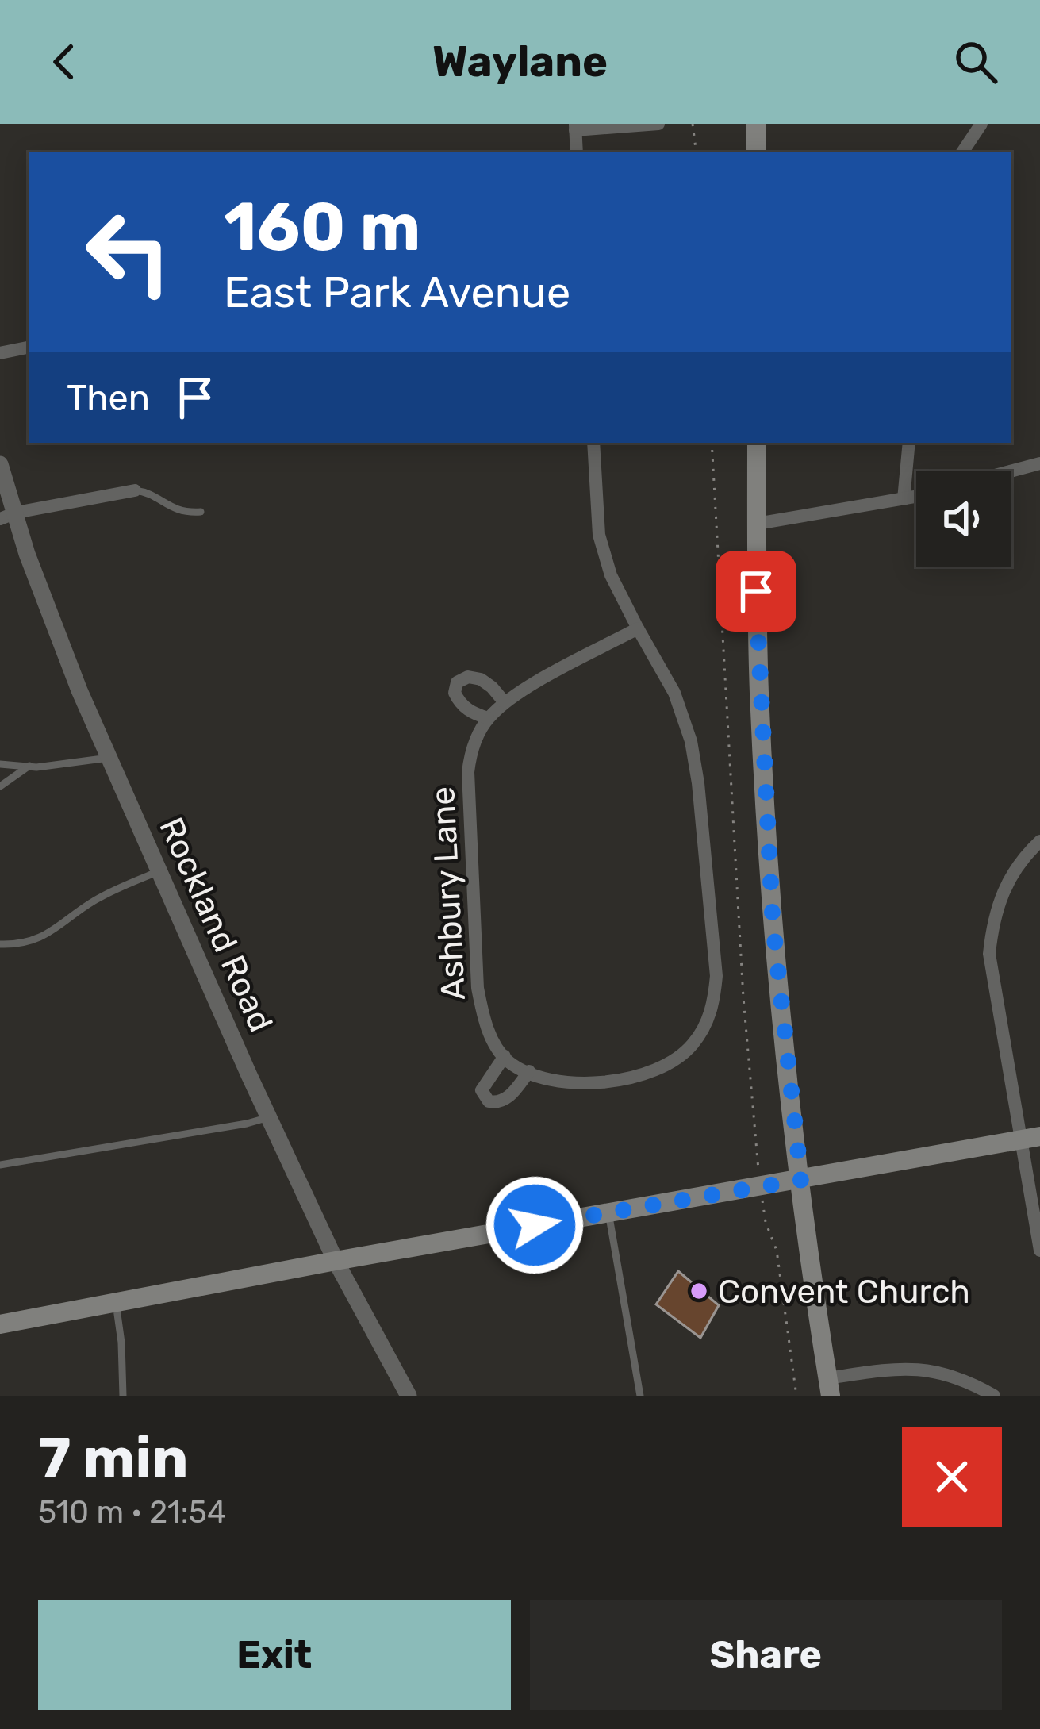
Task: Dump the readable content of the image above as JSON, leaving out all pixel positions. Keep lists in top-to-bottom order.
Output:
{
  "streets": {
    "street": ["Ashbury Lane", "Rockland Road"]
  },
  "places": ["Convent Church"],
  "page": {
    "header": "Waylane",
    "turn": ["160 m", "East Park Avenue"],
    "then": "Then",
    "heading": ["7 min", "510 m · 21:54"],
    "buttons": ["Exit", "Share"]
  }
}
